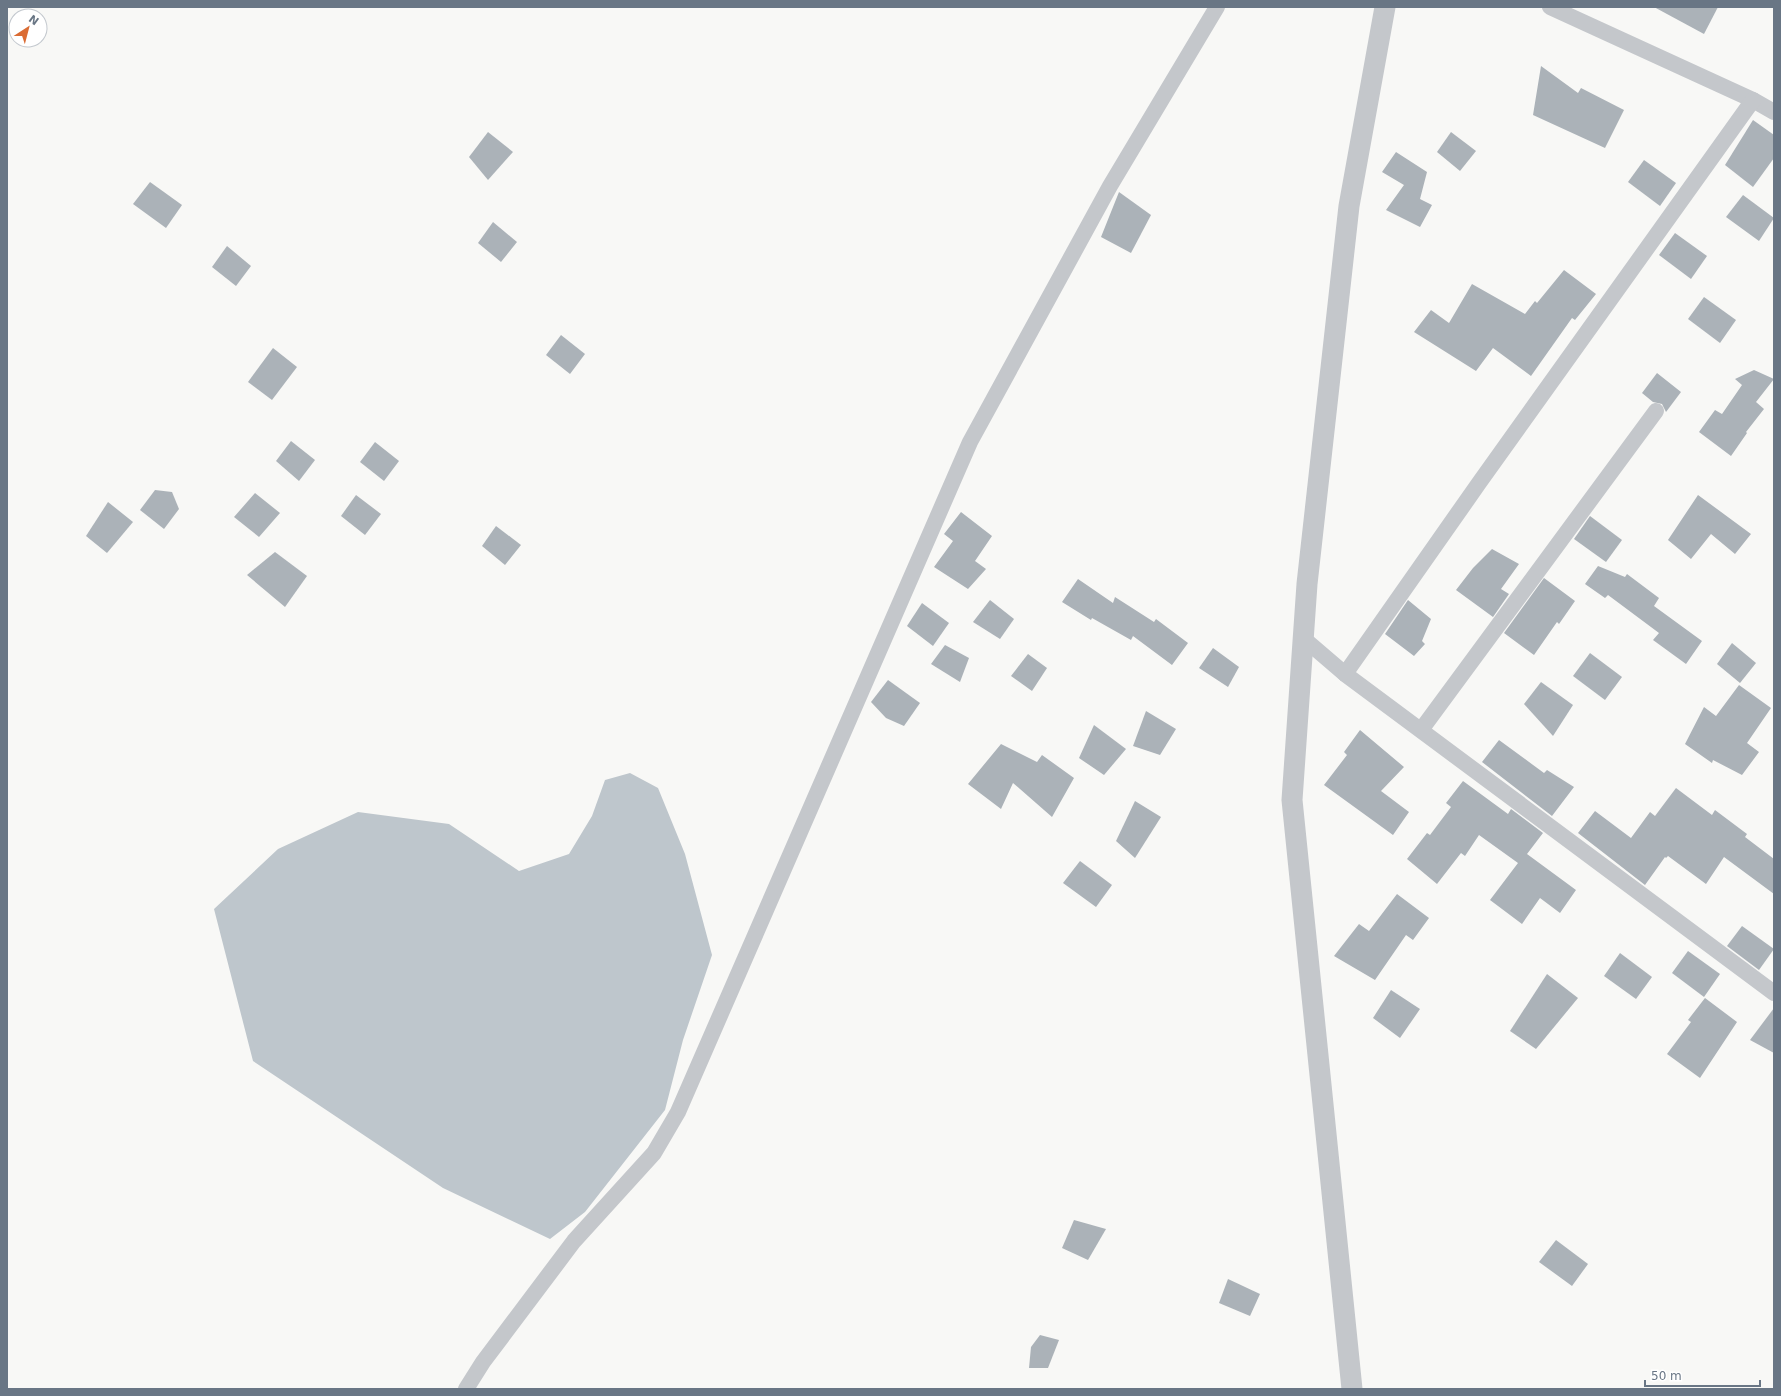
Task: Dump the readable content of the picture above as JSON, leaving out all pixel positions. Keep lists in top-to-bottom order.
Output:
{
  "scale_bar": "50 m",
  "north": "top right"
}
